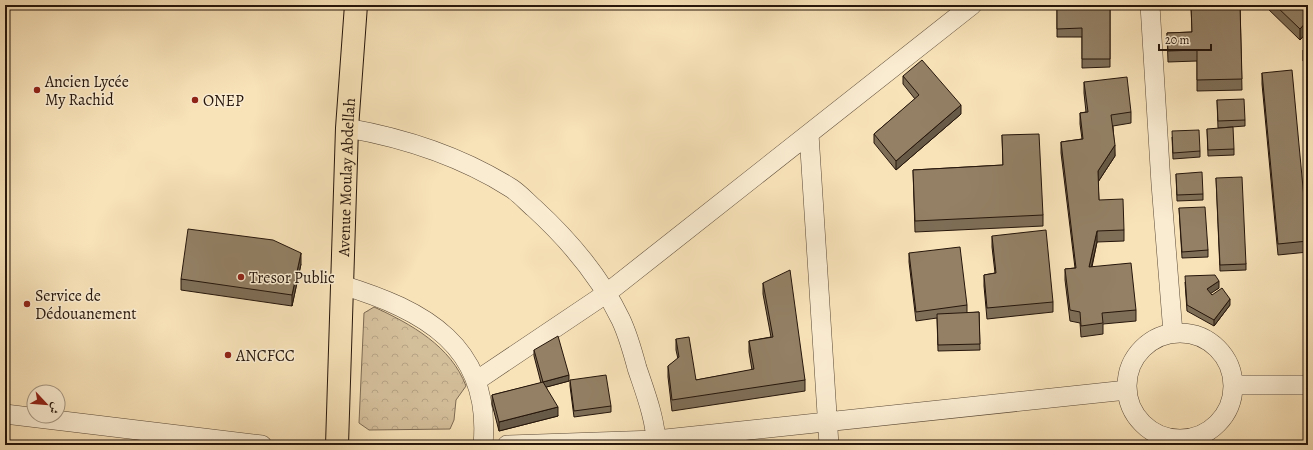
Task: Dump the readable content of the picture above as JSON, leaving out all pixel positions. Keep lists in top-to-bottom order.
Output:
{
  "streets": {
    "main road": ["Avenue Moulay Abdellah"]
  },
  "places": [
    "Ancien Lycée My Rachid",
    "ONEP",
    "Tresor Public",
    "Service de Dédouanement",
    "ANCFCC"
  ],
  "scale_bar": "20 m",
  "north": "bottom right"
}
